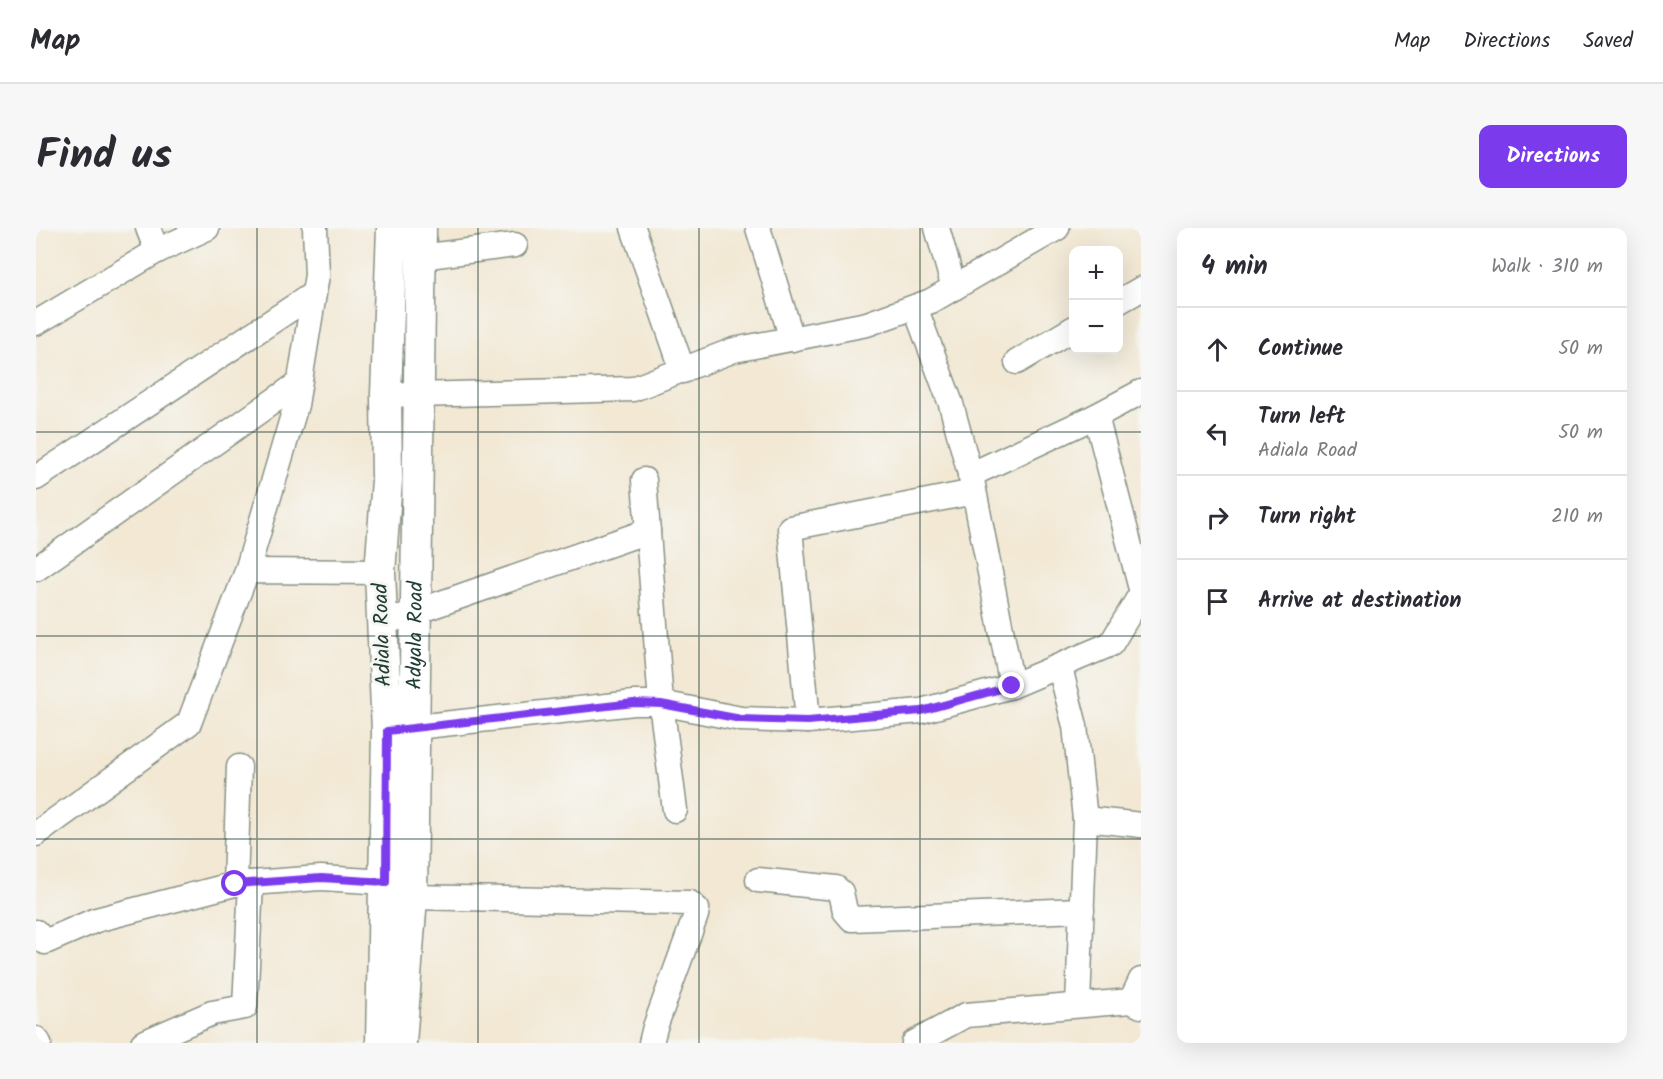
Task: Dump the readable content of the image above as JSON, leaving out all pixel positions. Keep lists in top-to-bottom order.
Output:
{
  "streets": {
    "main road": ["Adiala Road", "Adyala Road"]
  },
  "crossings": [
    ["Adiala Road", "Adyala Road"]
  ],
  "page": {
    "header": "Map",
    "nav": ["Map", "Directions", "Saved"],
    "title": "Find us",
    "buttons": "Directions",
    "heading": ["4 min", "Walk · 310 m"],
    "map_buttons": ["+", "−"],
    "list": [
      ["Continue", "50 m"],
      ["Turn left", "Adiala Road", "50 m"],
      ["Turn right", "210 m"],
      "Arrive at destination"
    ]
  }
}
